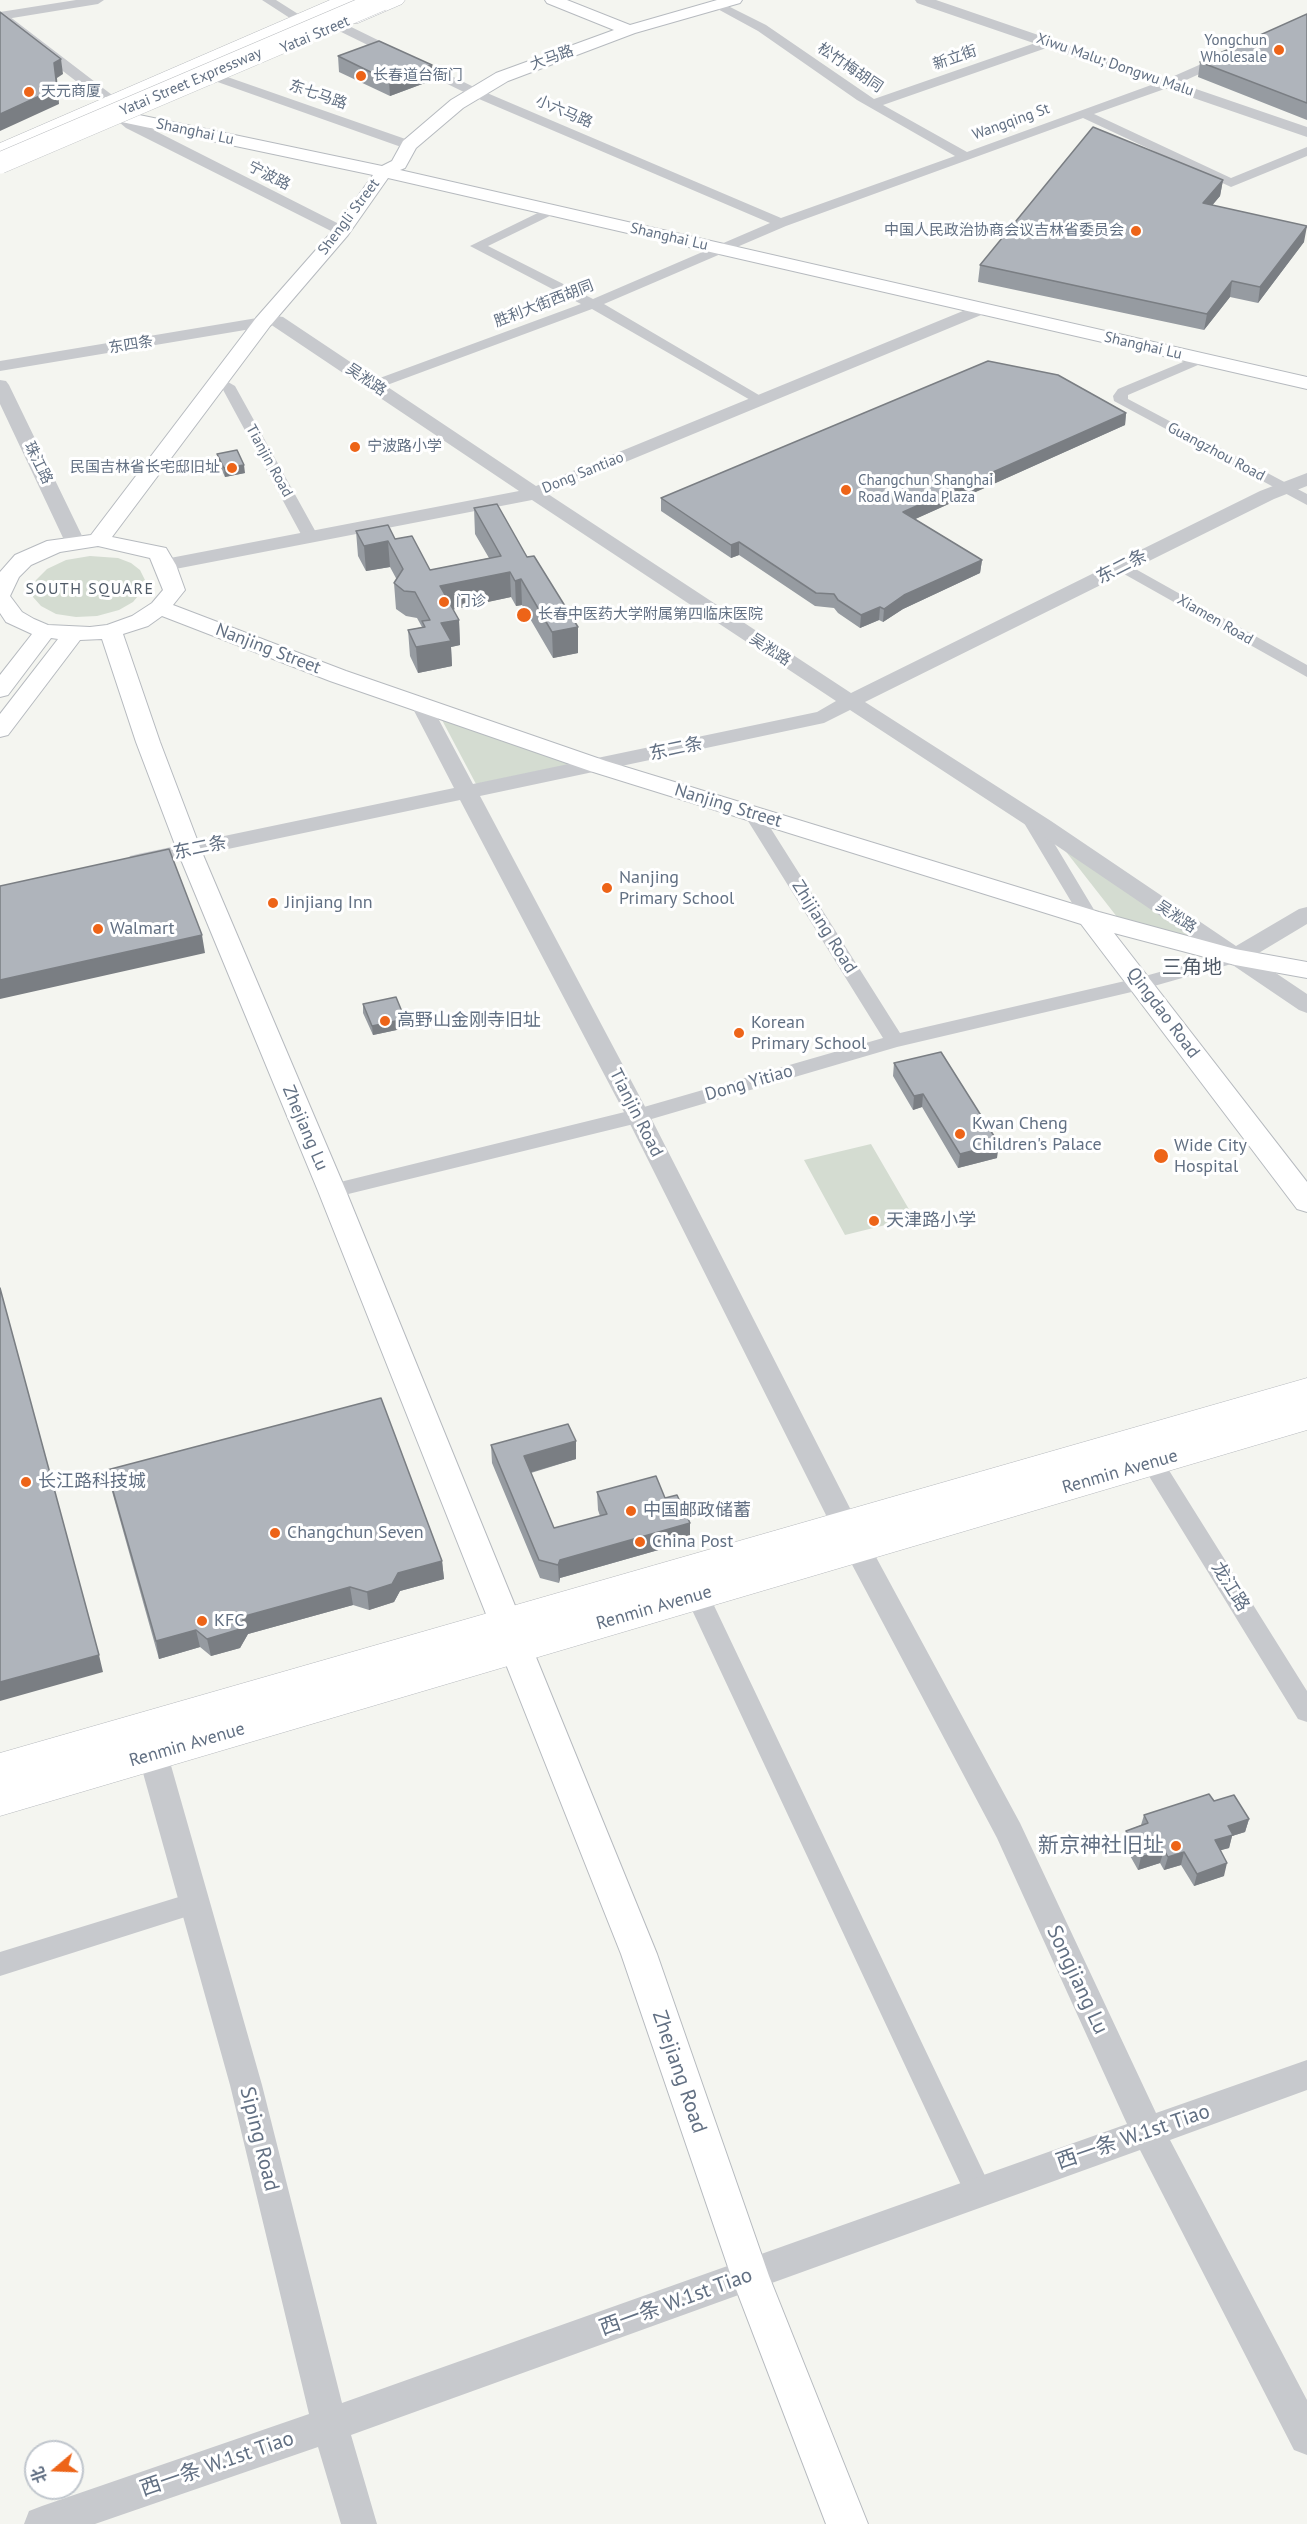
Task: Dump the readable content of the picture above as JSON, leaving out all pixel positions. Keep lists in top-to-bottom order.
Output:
{
  "streets": {
    "main road": [
      "Yatai Street",
      "大马路",
      "Yatai Street Expressway",
      "Shanghai Lu",
      "Shengli Street",
      "Nanjing Street",
      "Qingdao Road",
      "Zhejiang Lu",
      "Renmin Avenue",
      "Zhejiang Road"
    ],
    "street": [
      "新立街",
      "Xiwu Malu; Dongwu Malu",
      "松竹梅胡同",
      "东七马路",
      "小六马路",
      "Wangqing St",
      "宁波路",
      "胜利大街西胡同",
      "东四条",
      "吴淞路",
      "Guangzhou Road",
      "Tianjin Road",
      "珠江路",
      "Dong Santiao",
      "东二条",
      "Xiamen Road",
      "Zhijiang Road",
      "Dong Yitiao",
      "龙江路",
      "Songjiang Lu",
      "西一条 W.1st Tiao",
      "Siping Road"
    ]
  },
  "crossings": [
    ["Yatai Street", "Yatai Street Expressway"],
    ["Yatai Street", "东七马路"],
    ["Yatai Street", "小六马路"],
    ["Yatai Street", "Shanghai Lu"],
    ["Yatai Street", "宁波路"],
    ["大马路", "松竹梅胡同"],
    ["大马路", "东七马路"],
    ["大马路", "小六马路"],
    ["大马路", "Shanghai Lu"],
    ["大马路", "Shengli Street"],
    ["新立街", "Xiwu Malu; Dongwu Malu"],
    ["新立街", "松竹梅胡同"],
    ["Xiwu Malu; Dongwu Malu", "Wangqing St"],
    ["松竹梅胡同", "Wangqing St"],
    ["小六马路", "Wangqing St"],
    ["Wangqing St", "Shanghai Lu"],
    ["Wangqing St", "胜利大街西胡同"],
    ["Shanghai Lu", "宁波路"],
    ["Shanghai Lu", "Shengli Street"],
    ["Shanghai Lu", "胜利大街西胡同"],
    ["Shanghai Lu", "Guangzhou Road"],
    ["Shanghai Lu", "Dong Santiao"],
    ["宁波路", "Shengli Street"],
    ["Shengli Street", "东四条"],
    ["Shengli Street", "吴淞路"],
    ["Shengli Street", "Tianjin Road"],
    ["胜利大街西胡同", "吴淞路"],
    ["东四条", "吴淞路"],
    ["吴淞路", "Dong Santiao"],
    ["吴淞路", "东二条"],
    ["吴淞路", "Nanjing Street"],
    ["吴淞路", "Qingdao Road"],
    ["吴淞路", "Dong Yitiao"],
    ["Guangzhou Road", "东二条"],
    ["Tianjin Road", "Dong Santiao"],
    ["Tianjin Road", "东二条"],
    ["Tianjin Road", "Nanjing Street"],
    ["Tianjin Road", "Dong Yitiao"],
    ["Tianjin Road", "Renmin Avenue"],
    ["Tianjin Road", "Songjiang Lu"],
    ["东二条", "Xiamen Road"],
    ["东二条", "Nanjing Street"],
    ["东二条", "Zhejiang Lu"],
    ["Nanjing Street", "Zhijiang Road"],
    ["Nanjing Street", "Qingdao Road"],
    ["Nanjing Street", "Dong Yitiao"],
    ["Zhijiang Road", "Dong Yitiao"],
    ["Qingdao Road", "Dong Yitiao"],
    ["Dong Yitiao", "Zhejiang Lu"],
    ["Zhejiang Lu", "Renmin Avenue"],
    ["Zhejiang Lu", "Zhejiang Road"],
    ["Renmin Avenue", "龙江路"],
    ["Renmin Avenue", "Songjiang Lu"],
    ["Renmin Avenue", "Zhejiang Road"],
    ["Renmin Avenue", "Siping Road"],
    ["Songjiang Lu", "西一条 W.1st Tiao"],
    ["Zhejiang Road", "西一条 W.1st Tiao"],
    ["西一条 W.1st Tiao", "Siping Road"]
  ],
  "districts": ["SOUTH SQUARE", "三角地"],
  "places": [
    "Yongchun Wholesale",
    "长春道台衙门",
    "天元商厦",
    "中国人民政治协商会议吉林省委员会",
    "宁波路小学",
    "民国吉林省长宅邸旧址",
    "Changchun Shanghai Road Wanda Plaza",
    "门诊",
    "长春中医药大学附属第四临床医院",
    "Nanjing Primary School",
    "Jinjiang Inn",
    "Walmart",
    "高野山金刚寺旧址",
    "Korean Primary School",
    "Kwan Cheng Children's Palace",
    "Wide City Hospital",
    "天津路小学",
    "长江路科技城",
    "中国邮政储蓄",
    "Changchun Seven",
    "China Post",
    "KFC",
    "新京神社旧址"
  ],
  "north": "left"
}
